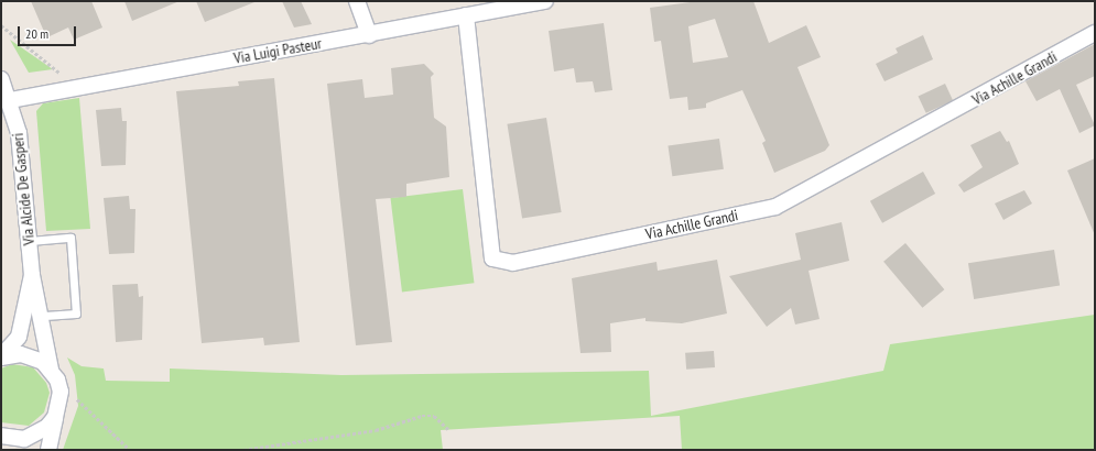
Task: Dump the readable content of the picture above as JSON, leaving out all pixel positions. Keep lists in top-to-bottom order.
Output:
{
  "streets": {
    "street": ["Via Luigi Pasteur", "Via Achille Grandi", "Via Alcide De Gasperi"]
  },
  "crossings": [
    ["Via Luigi Pasteur", "Via Achille Grandi"],
    ["Via Luigi Pasteur", "Via Alcide De Gasperi"]
  ],
  "scale_bar": "20 m"
}
